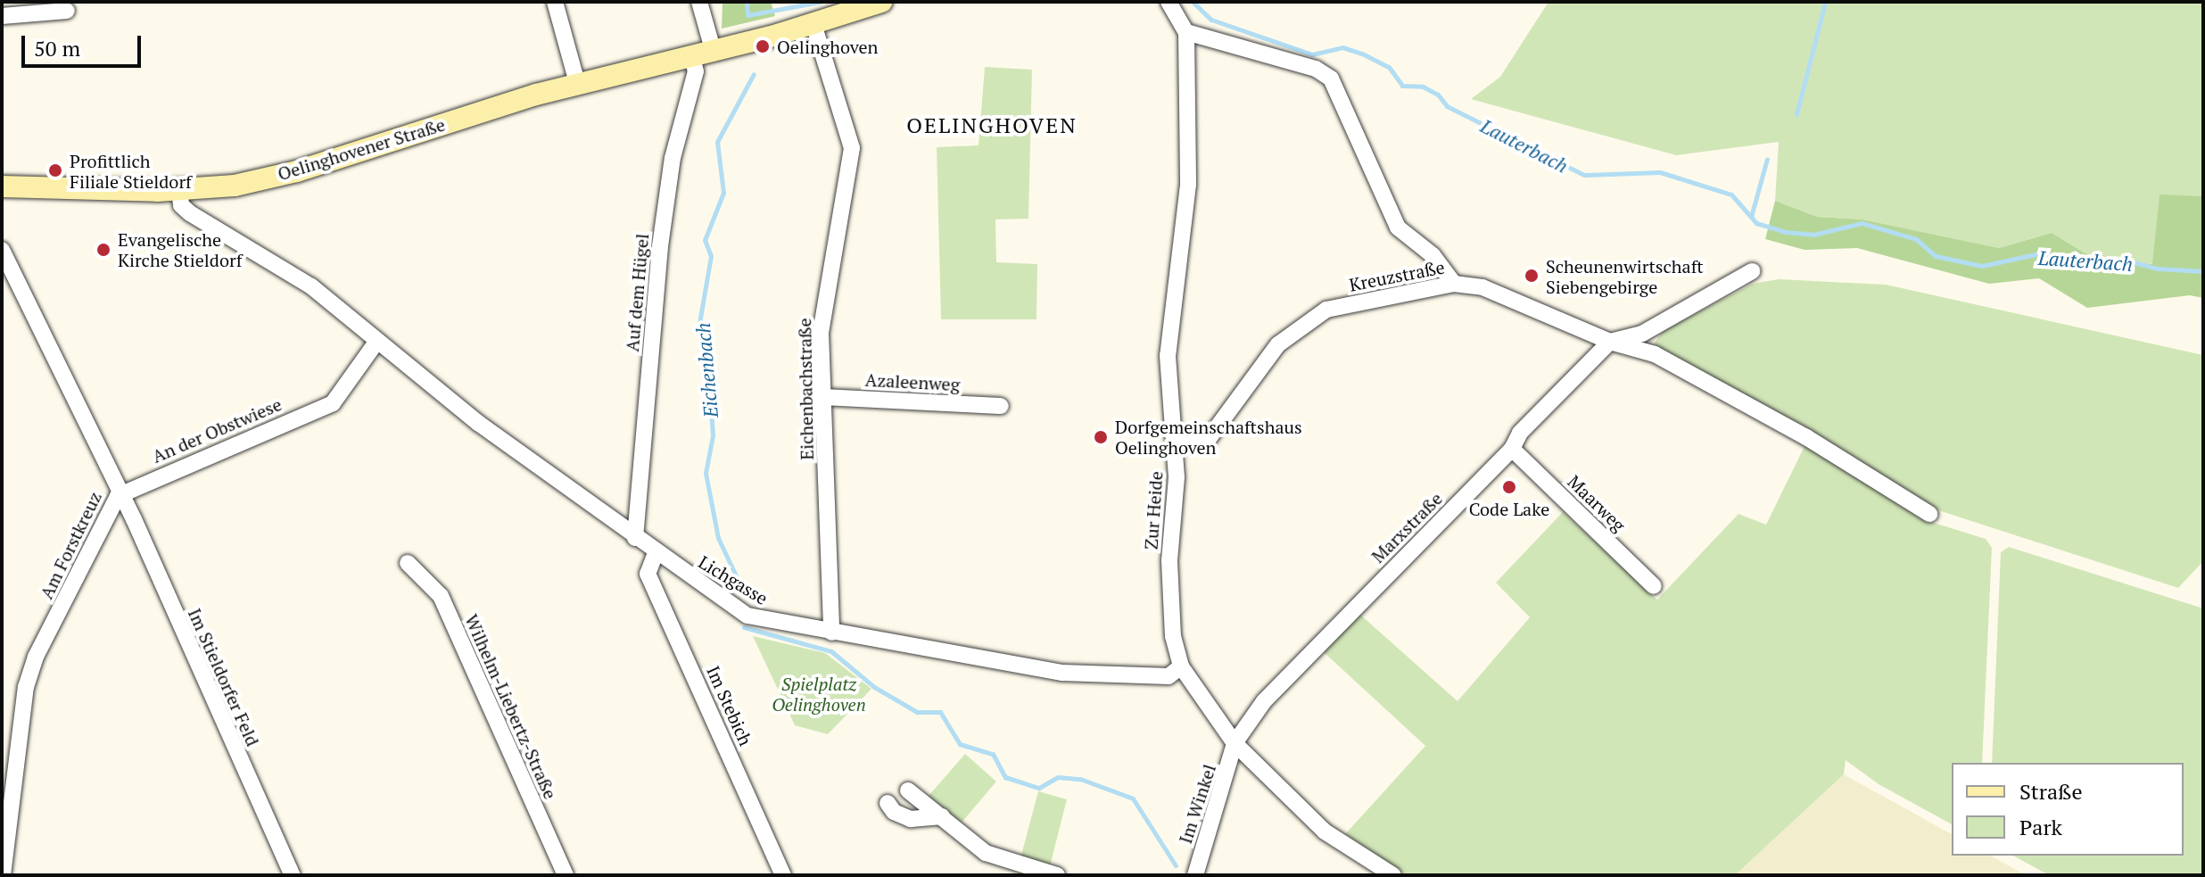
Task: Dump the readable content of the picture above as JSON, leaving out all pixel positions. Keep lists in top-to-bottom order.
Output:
{
  "streets": {
    "main road": ["Oelinghovener Straße"],
    "street": [
      "Kreuzstraße",
      "Auf dem Hügel",
      "Azaleenweg",
      "Eichenbachstraße",
      "An der Obstwiese",
      "Maarweg",
      "Zur Heide",
      "Marxstraße",
      "Am Forstkreuz",
      "Lichgasse",
      "Im Stieldorfer Feld",
      "Im Stebich",
      "Wilhelm-Liebertz-Straße",
      "Im Winkel"
    ]
  },
  "crossings": [
    ["Oelinghovener Straße", "Auf dem Hügel"],
    ["Oelinghovener Straße", "Eichenbachstraße"],
    ["Oelinghovener Straße", "Lichgasse"],
    ["Kreuzstraße", "Zur Heide"],
    ["Kreuzstraße", "Marxstraße"],
    ["Auf dem Hügel", "Lichgasse"],
    ["Azaleenweg", "Eichenbachstraße"],
    ["Eichenbachstraße", "Lichgasse"],
    ["An der Obstwiese", "Am Forstkreuz"],
    ["An der Obstwiese", "Lichgasse"],
    ["An der Obstwiese", "Im Stieldorfer Feld"],
    ["Maarweg", "Marxstraße"],
    ["Zur Heide", "Marxstraße"],
    ["Zur Heide", "Lichgasse"],
    ["Zur Heide", "Im Winkel"],
    ["Marxstraße", "Im Winkel"],
    ["Am Forstkreuz", "Im Stieldorfer Feld"],
    ["Lichgasse", "Im Stebich"]
  ],
  "districts": ["OELINGHOVEN"],
  "water": ["Lauterbach", "Eichenbach"],
  "parks": ["Spielplatz Oelinghoven"],
  "places": [
    "Oelinghoven",
    "Profittlich Filiale Stieldorf",
    "Evangelische Kirche Stieldorf",
    "Scheunenwirtschaft Siebengebirge",
    "Dorfgemeinschaftshaus Oelinghoven",
    "Code Lake"
  ],
  "legend": ["Straße", "Park"],
  "scale_bar": "50 m"
}
